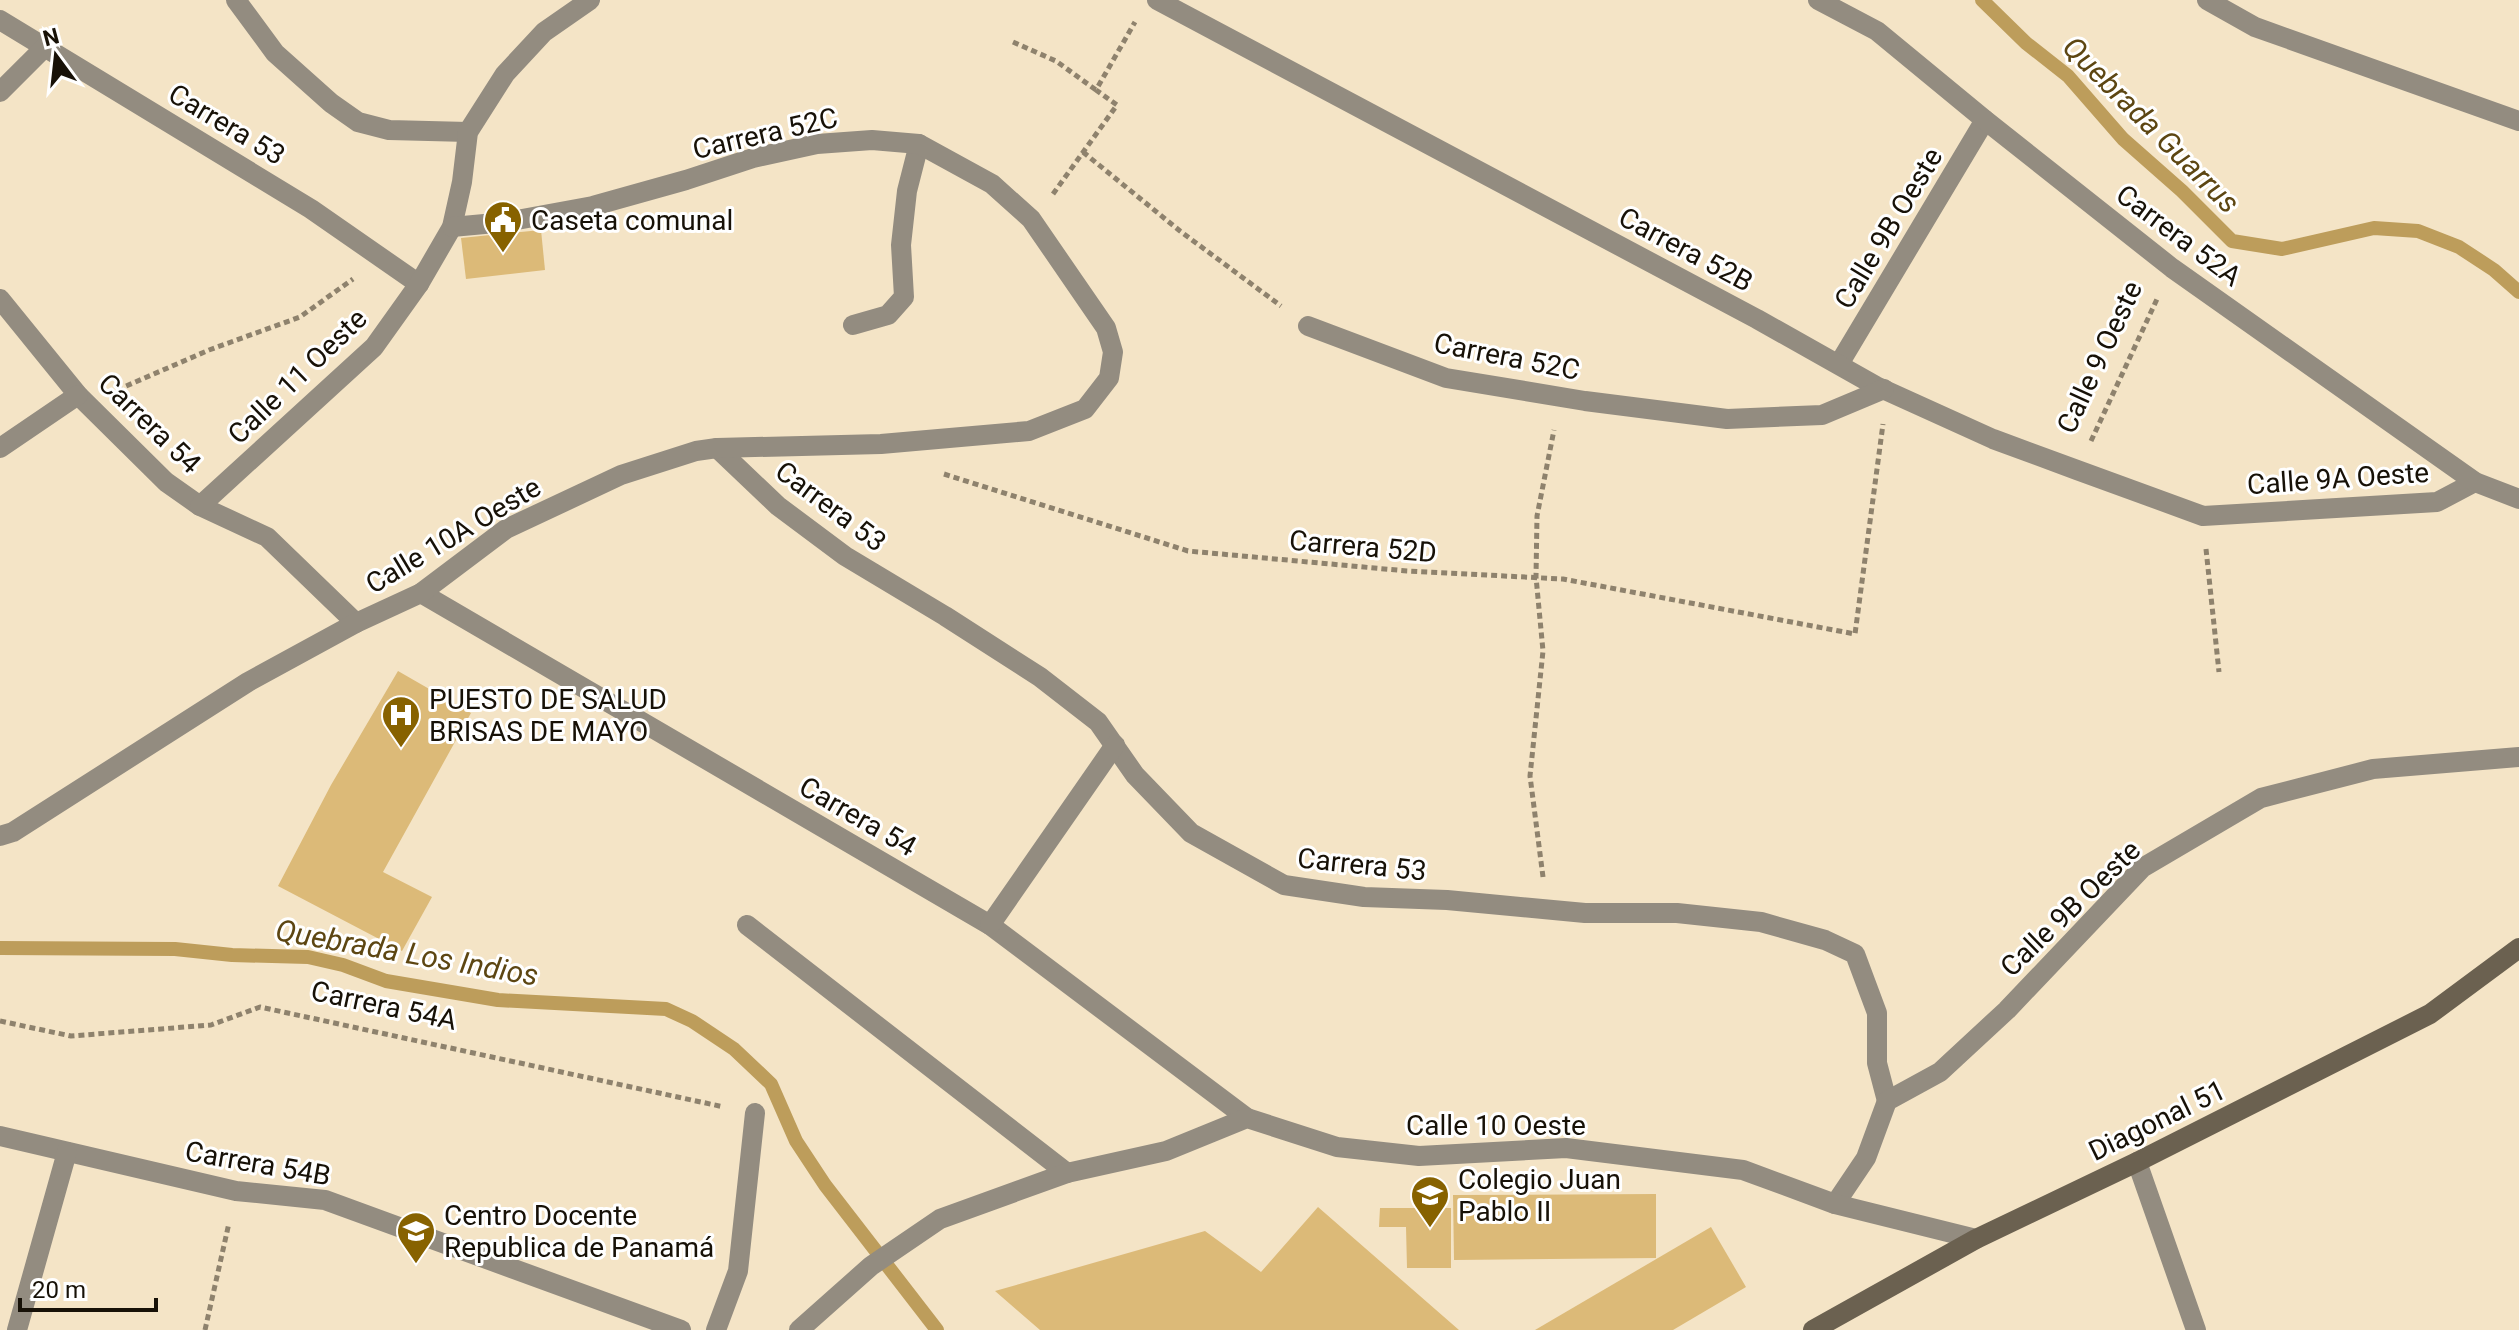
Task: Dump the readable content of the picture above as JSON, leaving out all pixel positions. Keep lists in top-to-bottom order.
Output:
{
  "streets": {
    "street": [
      "Carrera 53",
      "Carrera 52C",
      "Calle 9B Oeste",
      "Carrera 52A",
      "Carrera 52B",
      "Calle 11 Oeste",
      "Carrera 54",
      "Calle 9A Oeste",
      "Calle 10A Oeste",
      "Diagonal 51",
      "Calle 10 Oeste",
      "Carrera 54B"
    ],
    "path": ["Calle 9 Oeste", "Carrera 52D", "Carrera 54A"]
  },
  "crossings": [
    ["Carrera 53", "Calle 9B Oeste"],
    ["Carrera 53", "Calle 11 Oeste"],
    ["Carrera 53", "Calle 10A Oeste"],
    ["Carrera 52C", "Carrera 52B"],
    ["Carrera 52C", "Calle 11 Oeste"],
    ["Carrera 52C", "Calle 10A Oeste"],
    ["Carrera 52C", "Carrera 52D"],
    ["Calle 9B Oeste", "Carrera 52A"],
    ["Calle 9B Oeste", "Carrera 52B"],
    ["Carrera 52A", "Calle 9 Oeste"],
    ["Carrera 52A", "Calle 9A Oeste"],
    ["Carrera 52B", "Calle 9 Oeste"],
    ["Carrera 52B", "Calle 9A Oeste"],
    ["Carrera 52B", "Carrera 52D"],
    ["Calle 11 Oeste", "Carrera 54"],
    ["Carrera 54", "Calle 10A Oeste"],
    ["Carrera 54", "Calle 10 Oeste"],
    ["Diagonal 51", "Calle 10 Oeste"]
  ],
  "water": ["Quebrada Guarrus", "Quebrada Los Indios"],
  "places": {
    "public building": ["Caseta comunal"],
    "hospital": ["PUESTO DE SALUD BRISAS DE MAYO"],
    "school or university": ["Colegio Juan Pablo II", "Centro Docente Republica de Panamá"]
  },
  "scale_bar": "20 m",
  "north": "top"
}
